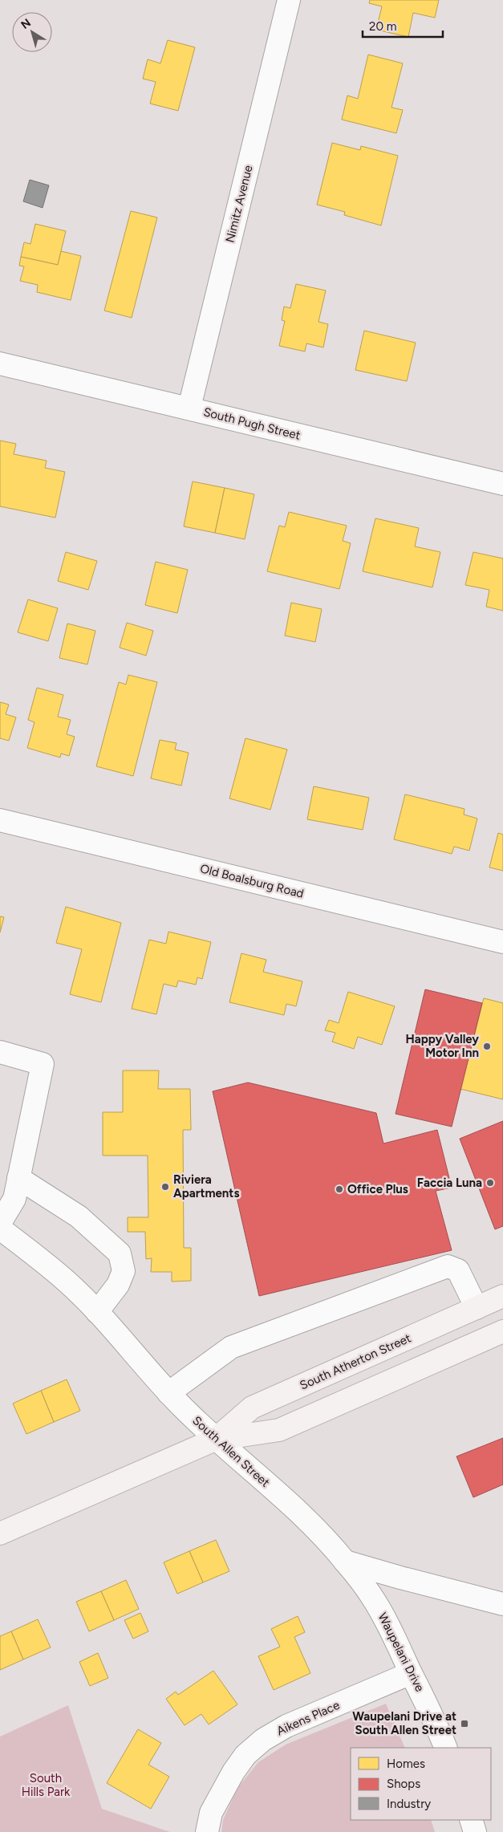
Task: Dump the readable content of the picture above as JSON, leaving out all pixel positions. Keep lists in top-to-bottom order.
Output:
{
  "streets": {
    "main road": ["South Atherton Street"],
    "street": [
      "Nimitz Avenue",
      "South Pugh Street",
      "Old Boalsburg Road",
      "South Allen Street",
      "Waupelani Drive",
      "Aikens Place"
    ]
  },
  "crossings": [
    ["Nimitz Avenue", "South Pugh Street"],
    ["South Atherton Street", "South Allen Street"],
    ["South Allen Street", "Waupelani Drive"],
    ["Waupelani Drive", "Aikens Place"]
  ],
  "parks": ["South Hills Park"],
  "places": {
    "other": [
      "Happy Valley Motor Inn",
      "Faccia Luna",
      "Riviera Apartments",
      "Office Plus"
    ],
    "transit": ["Waupelani Drive at South Allen Street"]
  },
  "legend": ["Homes", "Shops", "Industry"],
  "scale_bar": "20 m",
  "north": "top left"
}
